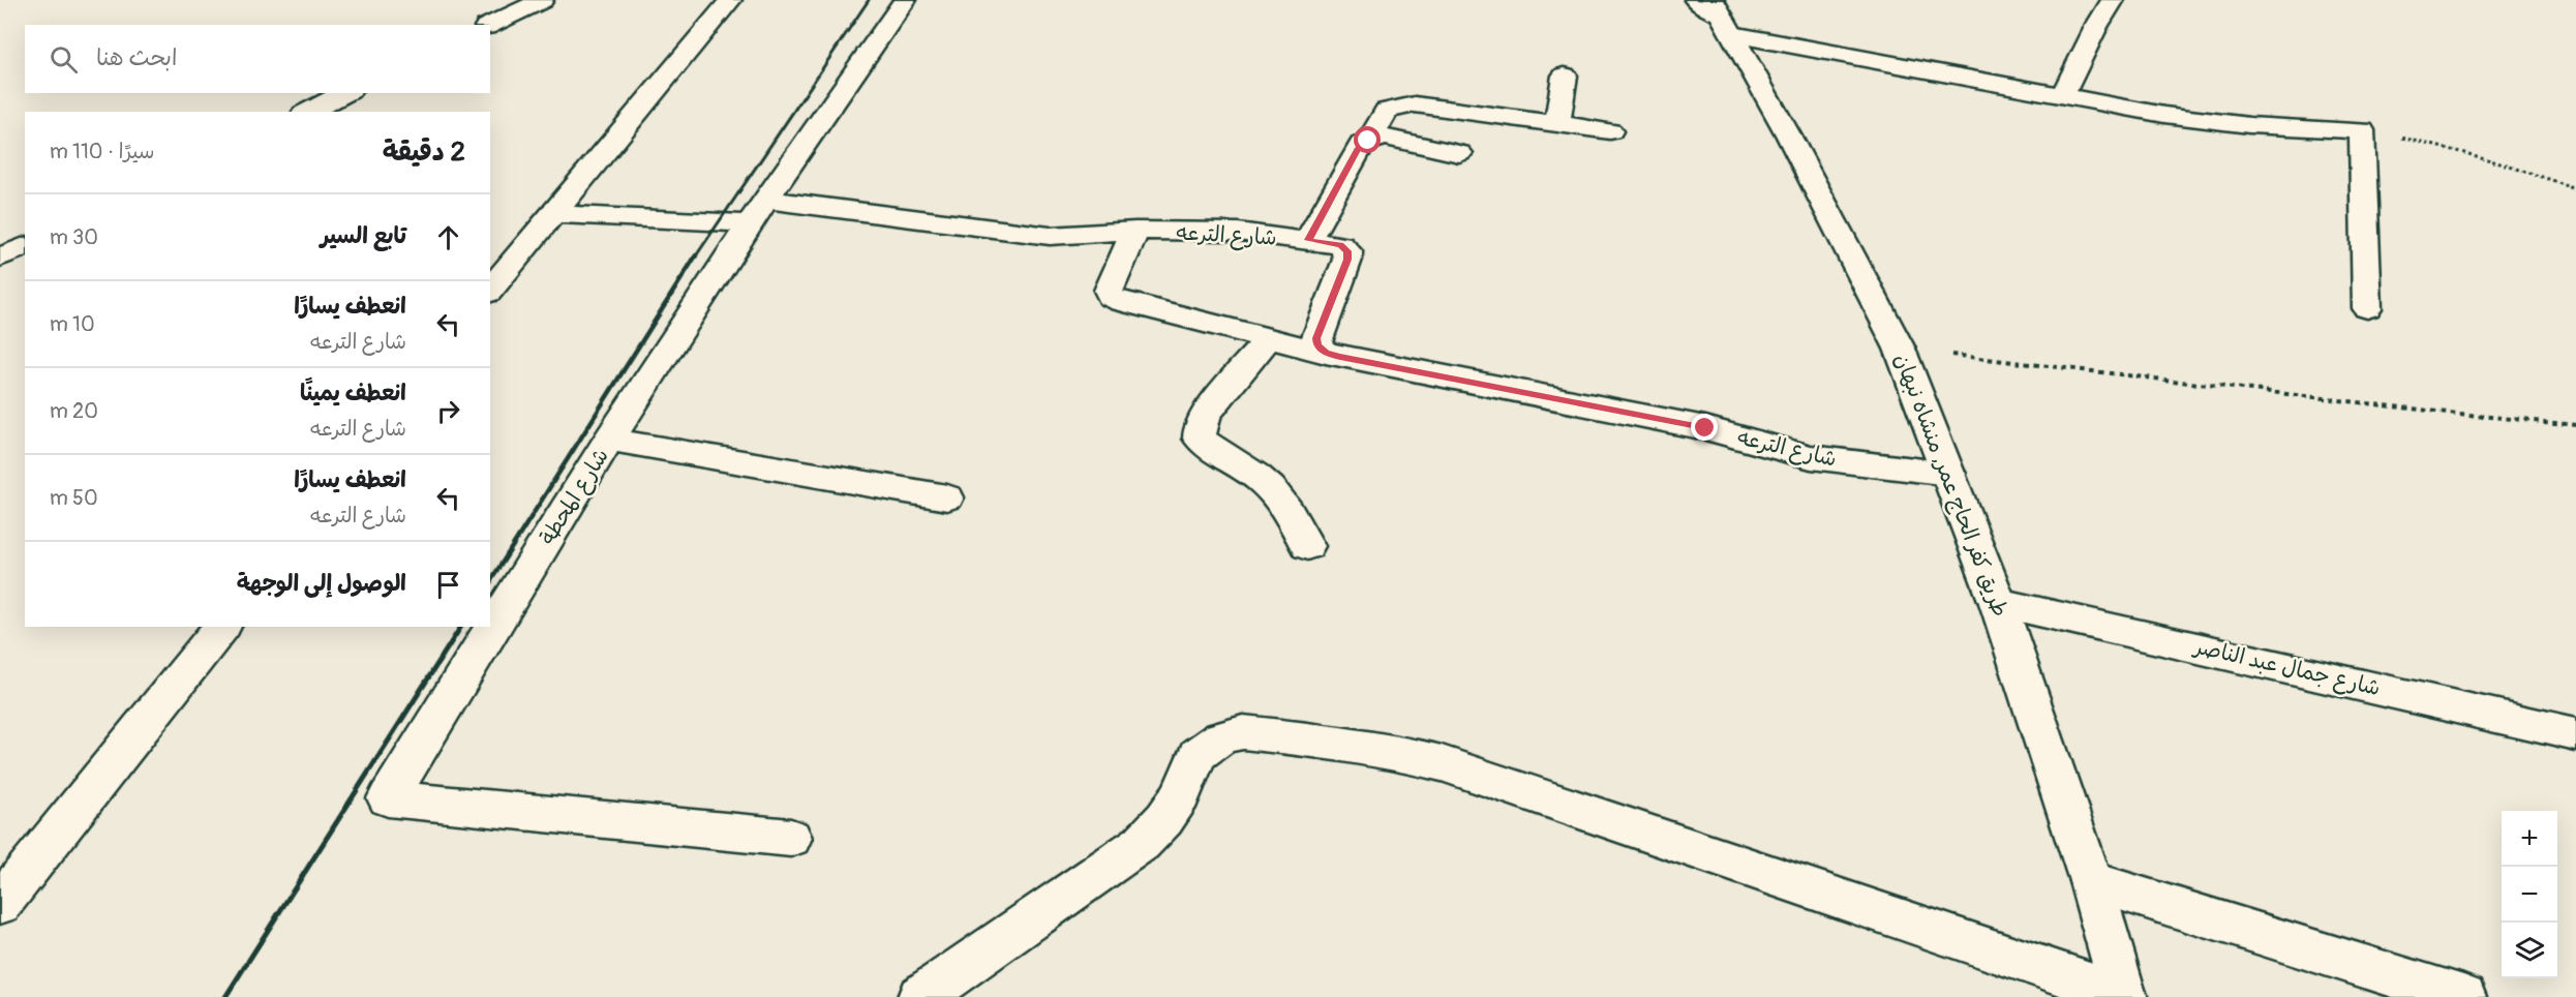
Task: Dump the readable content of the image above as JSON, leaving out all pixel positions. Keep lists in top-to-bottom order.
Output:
{
  "streets": {
    "street": [
      "شارع الترعه",
      "طريق كفر الحاج عمر, منشاه نبهان",
      "شارع المحطة",
      "شارع جمال عبد الناصر"
    ]
  },
  "crossings": [
    ["شارع الترعه", "طريق كفر الحاج عمر, منشاه نبهان"],
    ["شارع الترعه", "شارع المحطة"],
    ["طريق كفر الحاج عمر, منشاه نبهان", "شارع جمال عبد الناصر"]
  ],
  "page": {
    "search": "ابحث هنا",
    "heading": ["2 دقيقة", "سيرًا · 110 m"],
    "list": [
      ["تابع السير", "30 m"],
      ["انعطف يسارًا", "شارع الترعه", "10 m"],
      ["انعطف يمينًا", "شارع الترعه", "20 m"],
      ["انعطف يسارًا", "شارع الترعه", "50 m"],
      "الوصول إلى الوجهة"
    ],
    "map_buttons": ["+", "−"]
  }
}
